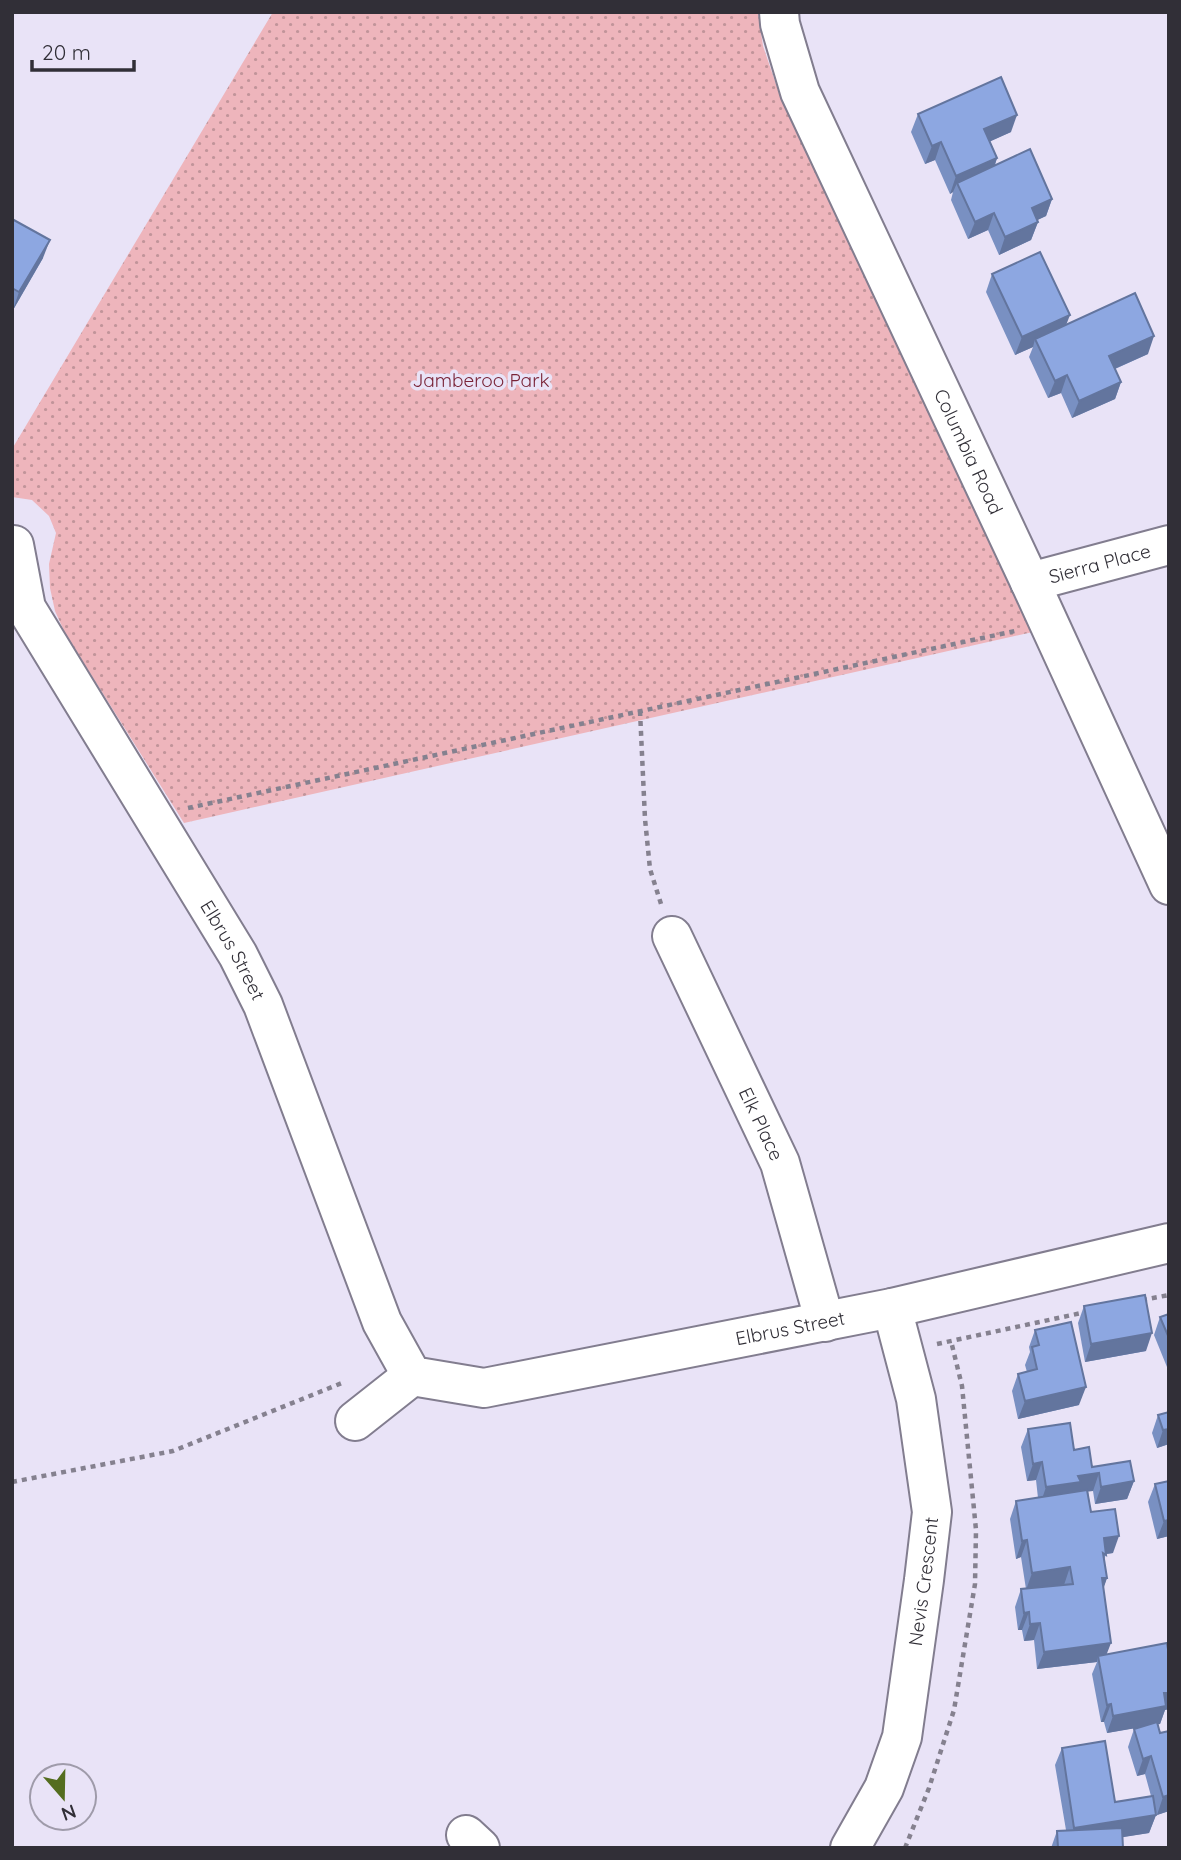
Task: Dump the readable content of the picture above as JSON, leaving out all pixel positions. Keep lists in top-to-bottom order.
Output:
{
  "streets": {
    "street": [
      "Columbia Road",
      "Sierra Place",
      "Elbrus Street",
      "Elk Place",
      "Nevis Crescent"
    ]
  },
  "crossings": [
    ["Columbia Road", "Sierra Place"],
    ["Elbrus Street", "Elk Place"],
    ["Elbrus Street", "Nevis Crescent"]
  ],
  "parks": ["Jamberoo Park"],
  "scale_bar": "20 m",
  "north": "bottom"
}
